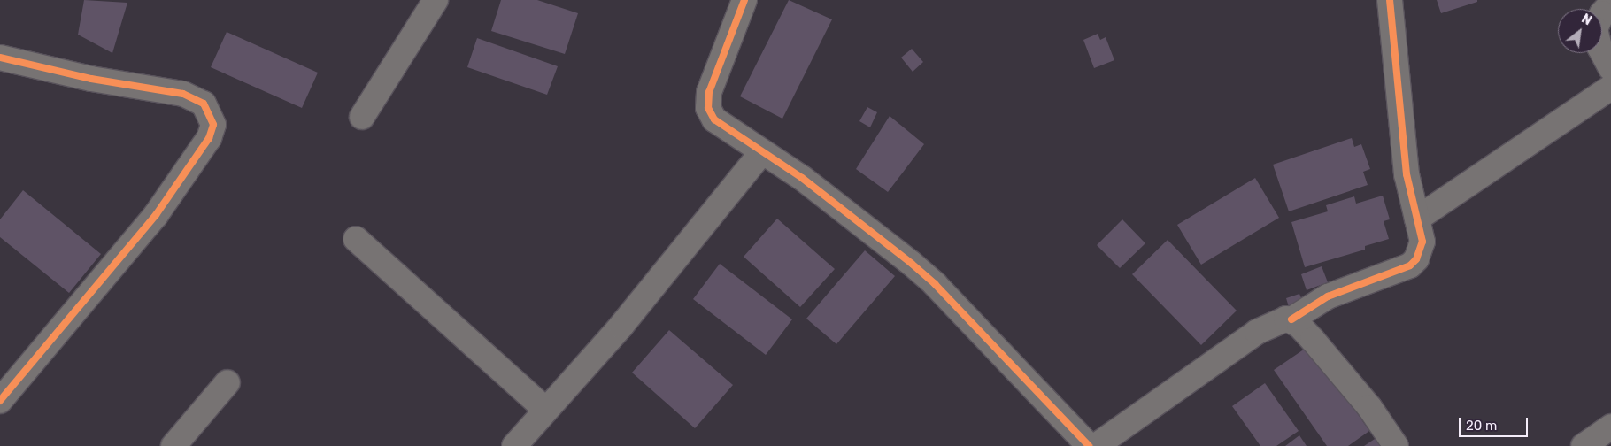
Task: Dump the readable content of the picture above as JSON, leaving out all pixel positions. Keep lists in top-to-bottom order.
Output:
{
  "scale_bar": "20 m",
  "north": "top right"
}
